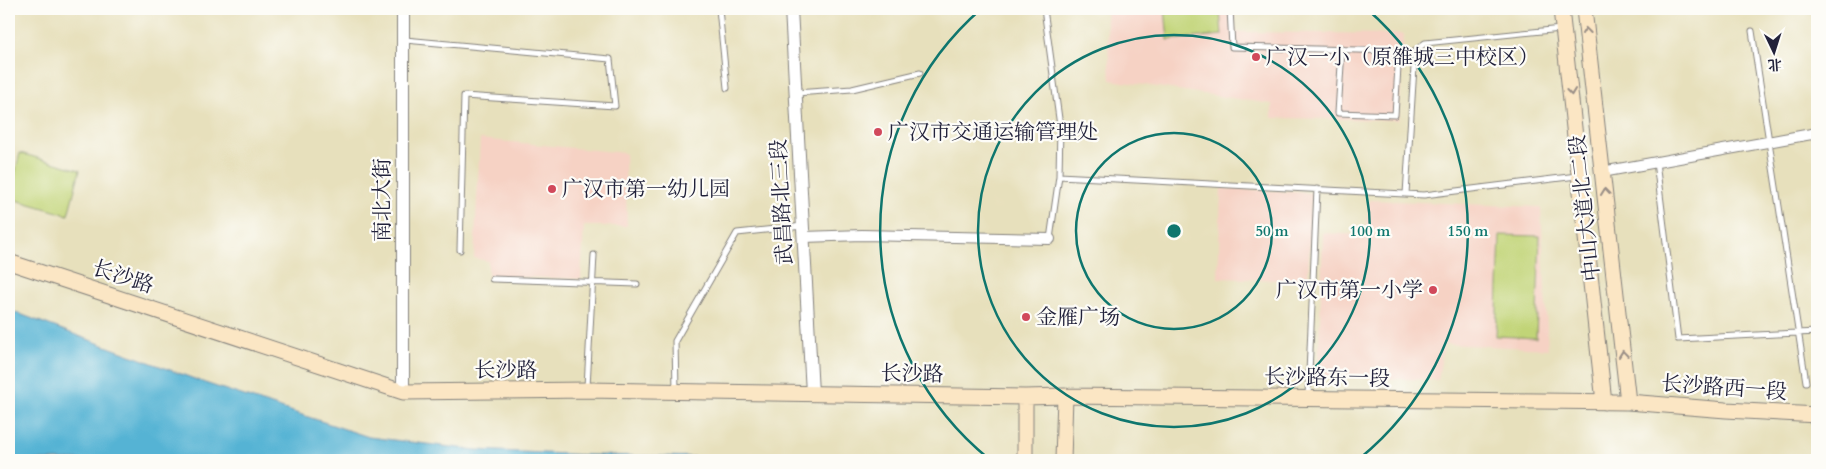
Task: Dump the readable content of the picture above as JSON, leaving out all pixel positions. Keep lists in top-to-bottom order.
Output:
{
  "streets": {
    "main road": [
      "中山大道北二段",
      "长沙路",
      "长沙路东一段",
      "长沙路西一段"
    ],
    "street": ["南北大街", "武昌路北三段"]
  },
  "crossings": [
    ["南北大街", "长沙路"],
    ["武昌路北三段", "长沙路"],
    ["中山大道北二段", "长沙路东一段"],
    ["中山大道北二段", "长沙路西一段"],
    ["长沙路", "长沙路东一段"],
    ["长沙路东一段", "长沙路西一段"]
  ],
  "places": [
    "广汉一小（原雒城三中校区）",
    "广汉市交通运输管理处",
    "广汉市第一幼儿园",
    "广汉市第一小学",
    "金雁广场"
  ],
  "north": "bottom",
  "rings": ["50 m", "100 m", "150 m"]
}
